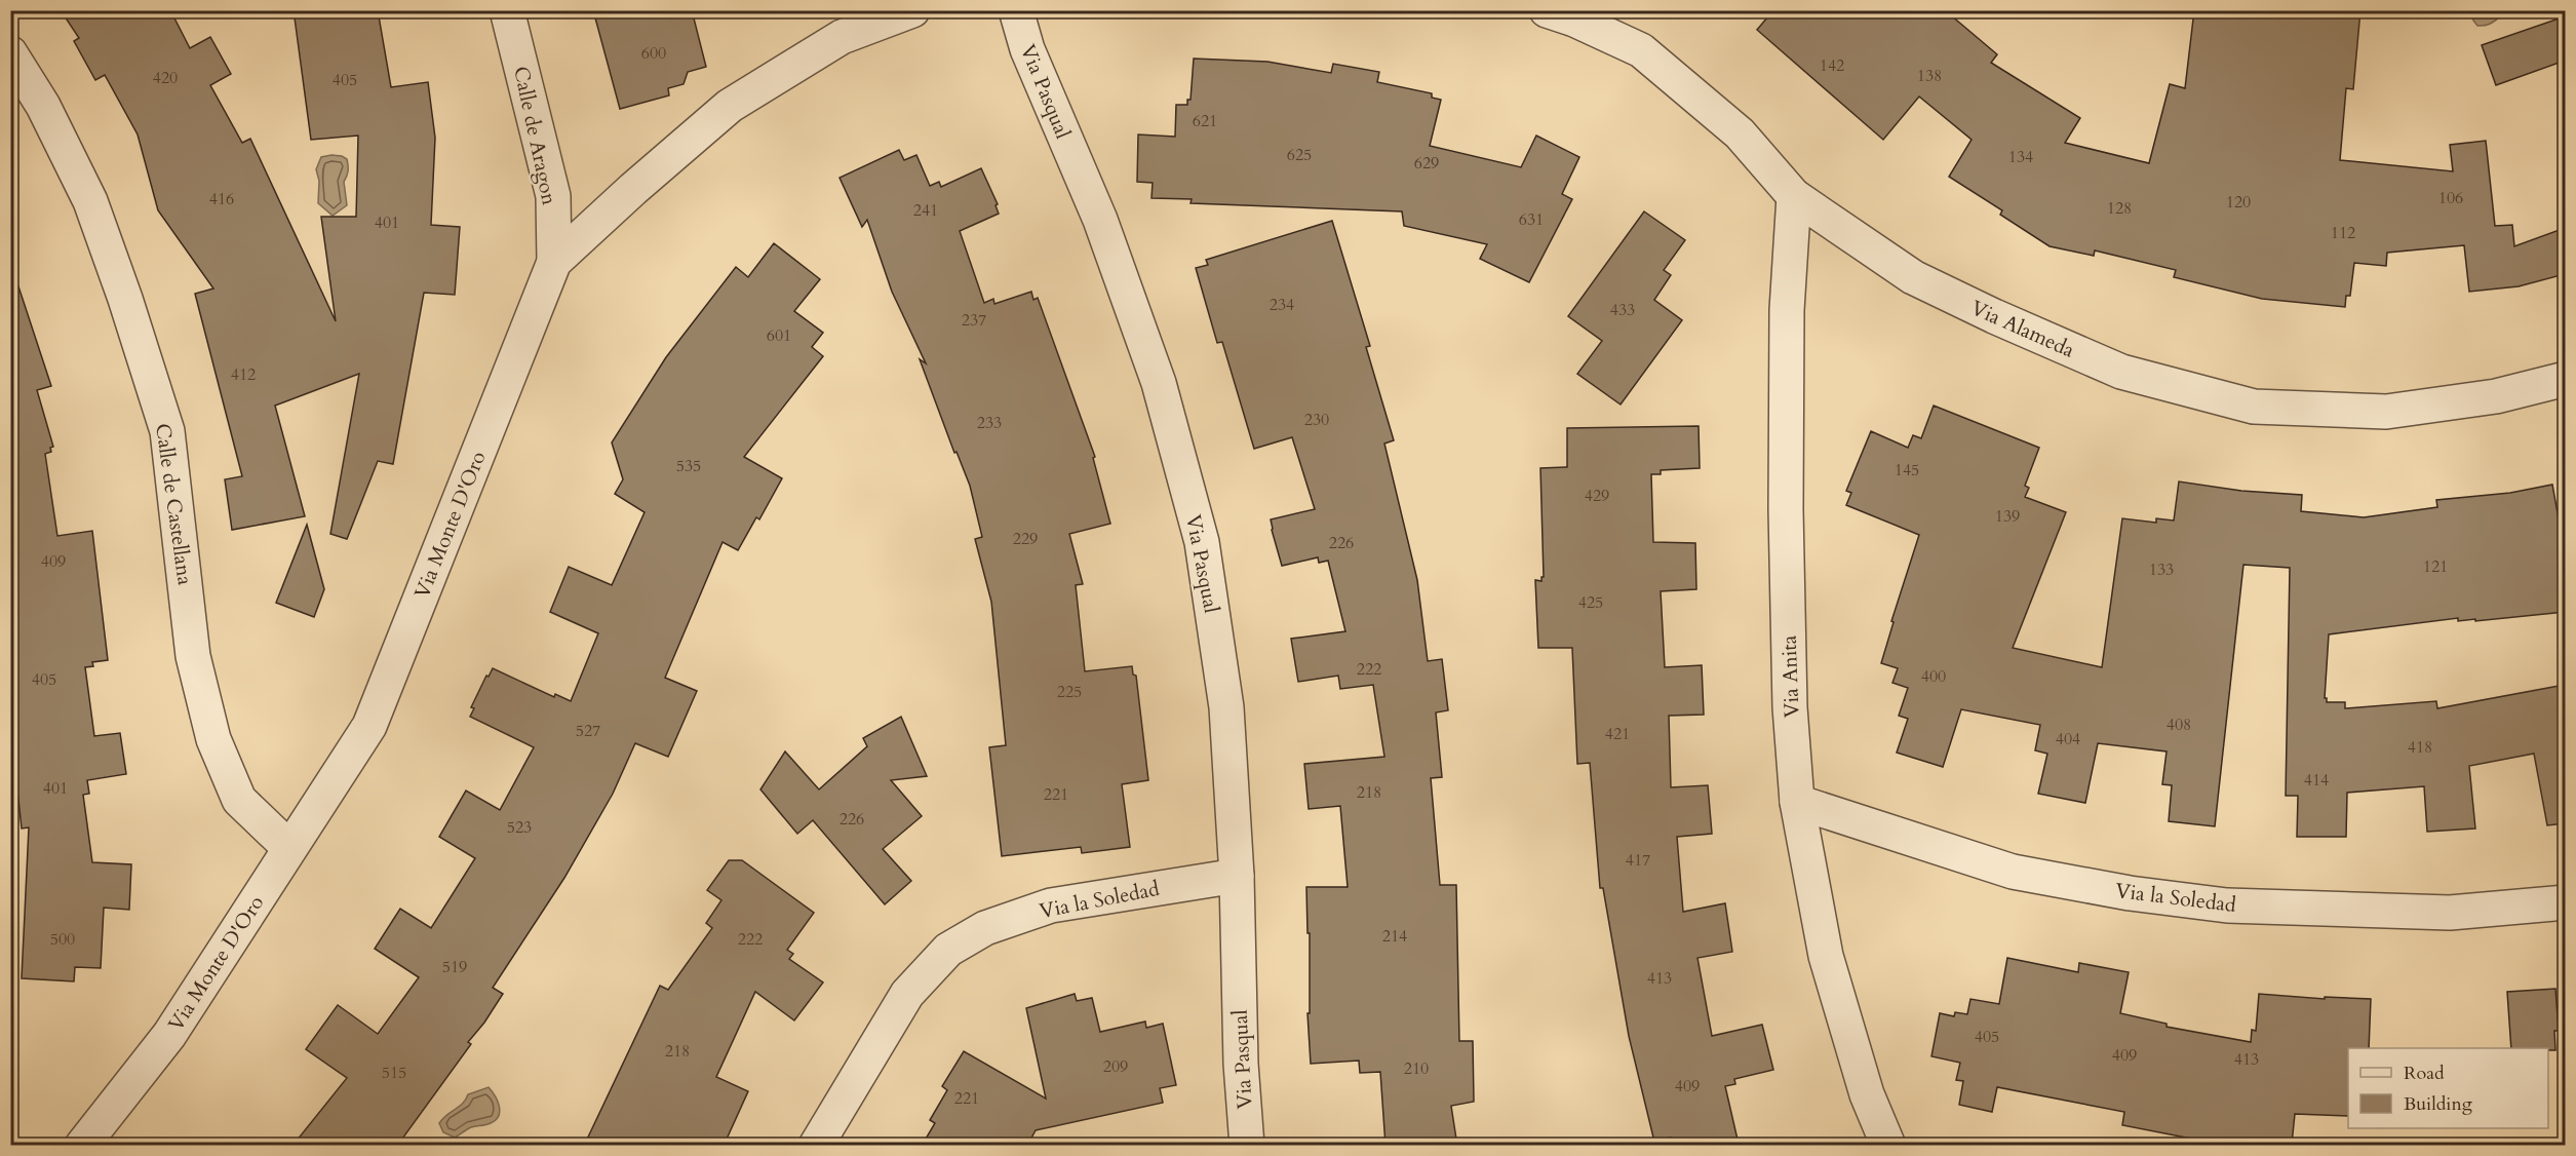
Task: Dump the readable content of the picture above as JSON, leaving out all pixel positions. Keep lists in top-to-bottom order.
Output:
{
  "streets": {
    "street": [
      "Via Pasqual",
      "Calle de Aragon",
      "Via Alameda",
      "Calle de Castellana",
      "Via Monte D'Oro",
      "Via Anita",
      "Via la Soledad"
    ]
  },
  "crossings": [
    ["Via Pasqual", "Via la Soledad"],
    ["Calle de Aragon", "Via Monte D'Oro"],
    ["Via Alameda", "Via Anita"],
    ["Calle de Castellana", "Via Monte D'Oro"],
    ["Via Anita", "Via la Soledad"]
  ],
  "house_numbers": [
    "600",
    "142",
    "138",
    "420",
    "405",
    "621",
    "625",
    "134",
    "629",
    "106",
    "416",
    "120",
    "128",
    "241",
    "631",
    "401",
    "112",
    "234",
    "433",
    "237",
    "601",
    "412",
    "230",
    "233",
    "535",
    "145",
    "429",
    "139",
    "229",
    "226",
    "409",
    "121",
    "133",
    "425",
    "222",
    "400",
    "405",
    "225",
    "408",
    "527",
    "421",
    "404",
    "418",
    "414",
    "401",
    "218",
    "221",
    "226",
    "523",
    "417",
    "214",
    "500",
    "222",
    "519",
    "413",
    "405",
    "218",
    "409",
    "413",
    "209",
    "210",
    "515",
    "409",
    "221"
  ],
  "legend": ["Road", "Building"]
}
